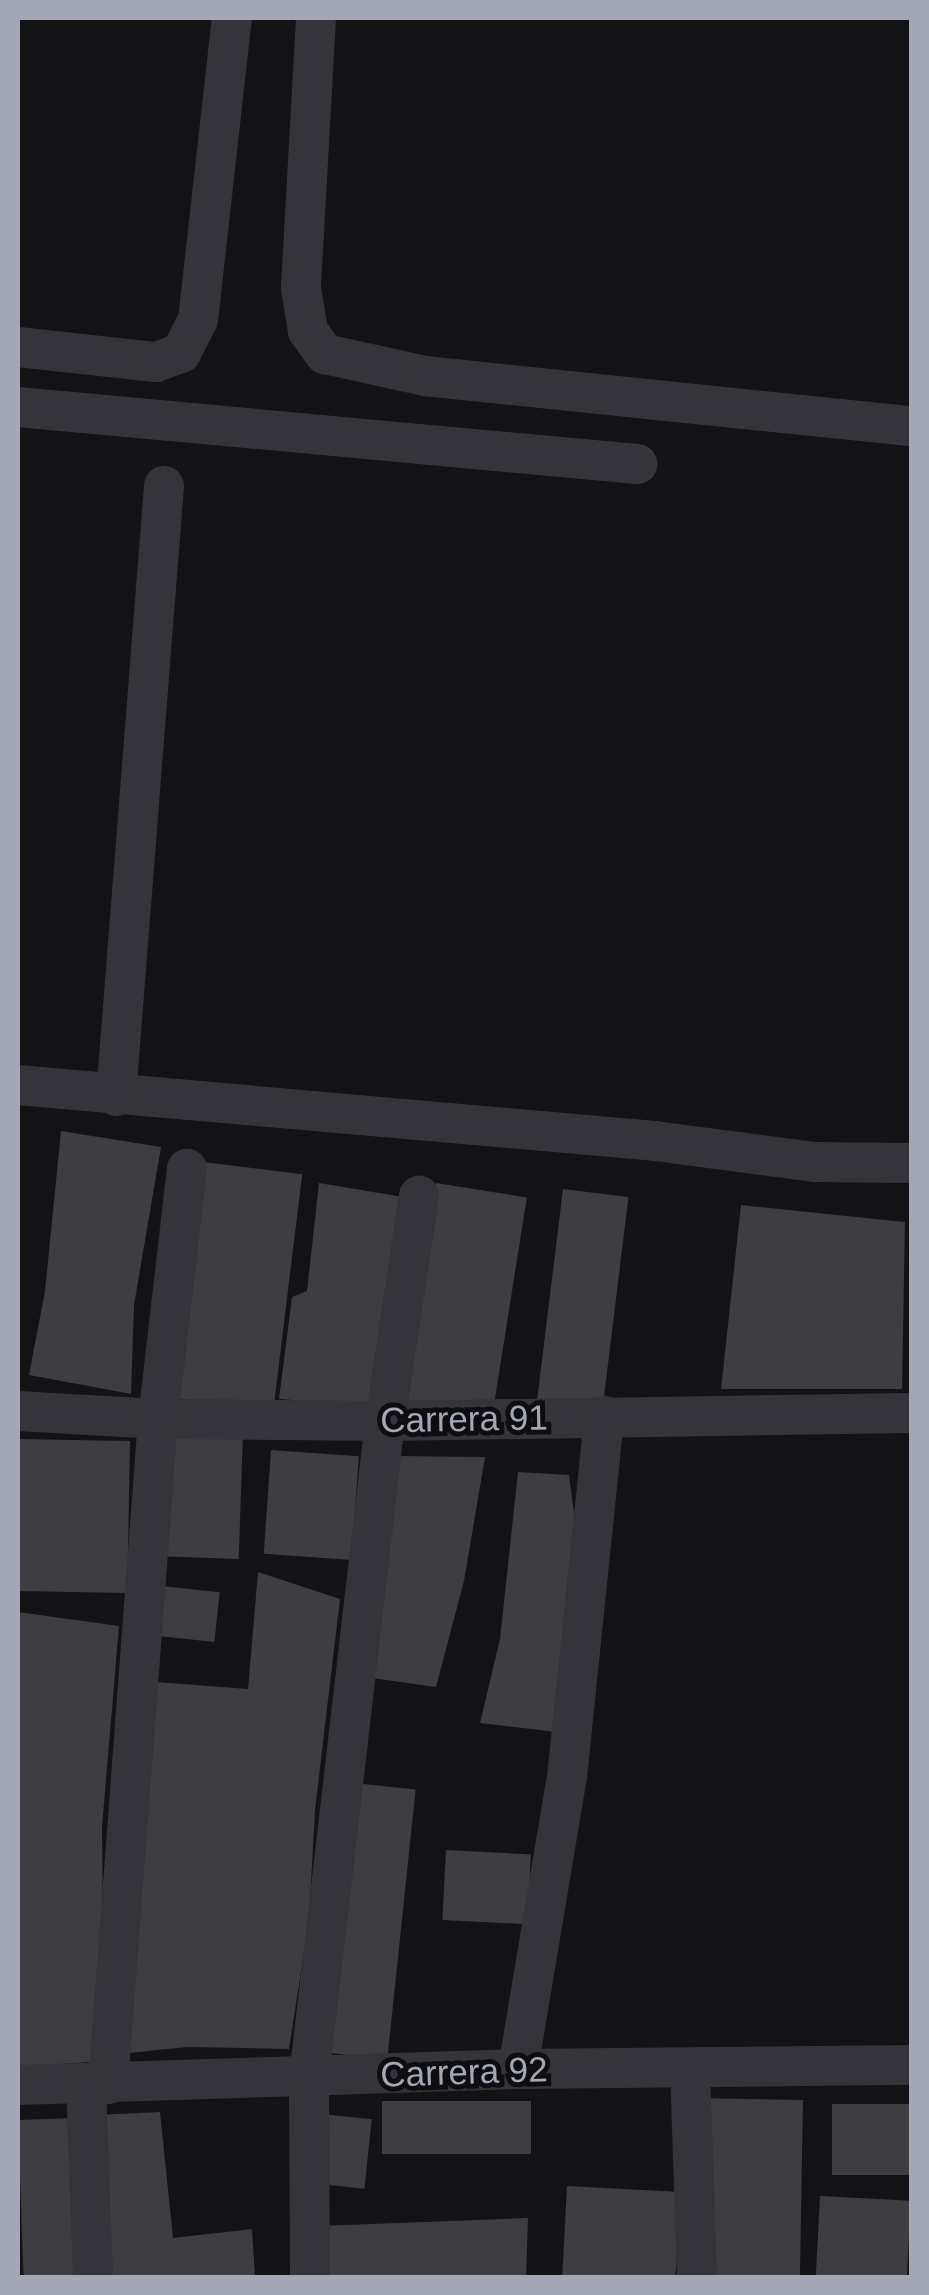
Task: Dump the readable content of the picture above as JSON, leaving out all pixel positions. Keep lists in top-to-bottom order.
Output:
{
  "streets": {
    "street": ["Carrera 91", "Carrera 92"]
  }
}
